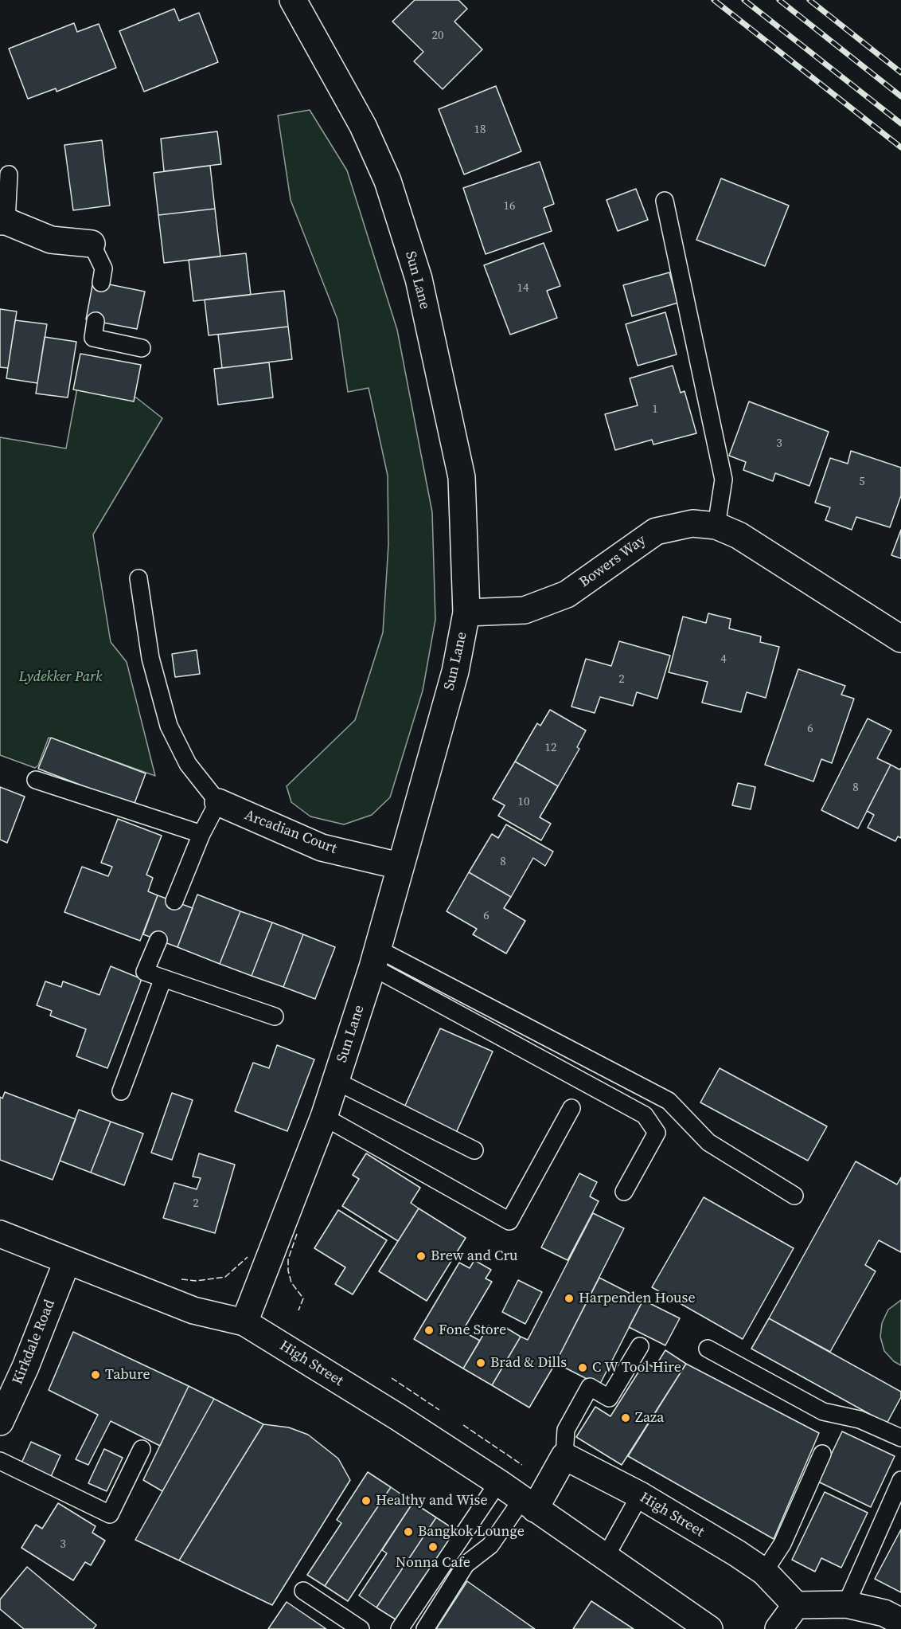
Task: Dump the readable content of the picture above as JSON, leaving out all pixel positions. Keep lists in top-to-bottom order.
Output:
{
  "streets": {
    "street": [
      "Sun Lane",
      "Bowers Way",
      "Arcadian Court",
      "Kirkdale Road",
      "High Street"
    ]
  },
  "crossings": [
    ["Sun Lane", "Bowers Way"],
    ["Sun Lane", "Arcadian Court"],
    ["Sun Lane", "High Street"],
    ["Kirkdale Road", "High Street"]
  ],
  "parks": ["Lydekker Park"],
  "places": [
    "Brew and Cru",
    "Harpenden House",
    "Fone Store",
    "Brad & Dills",
    "C W Tool Hire",
    "Tabure",
    "Zaza",
    "Healthy and Wise",
    "Bangkok Lounge",
    "Nonna Cafe"
  ],
  "house_numbers": [
    "20",
    "18",
    "16",
    "14",
    "1",
    "3",
    "5",
    "4",
    "2",
    "6",
    "12",
    "8",
    "10",
    "8",
    "6",
    "2",
    "3"
  ]
}
